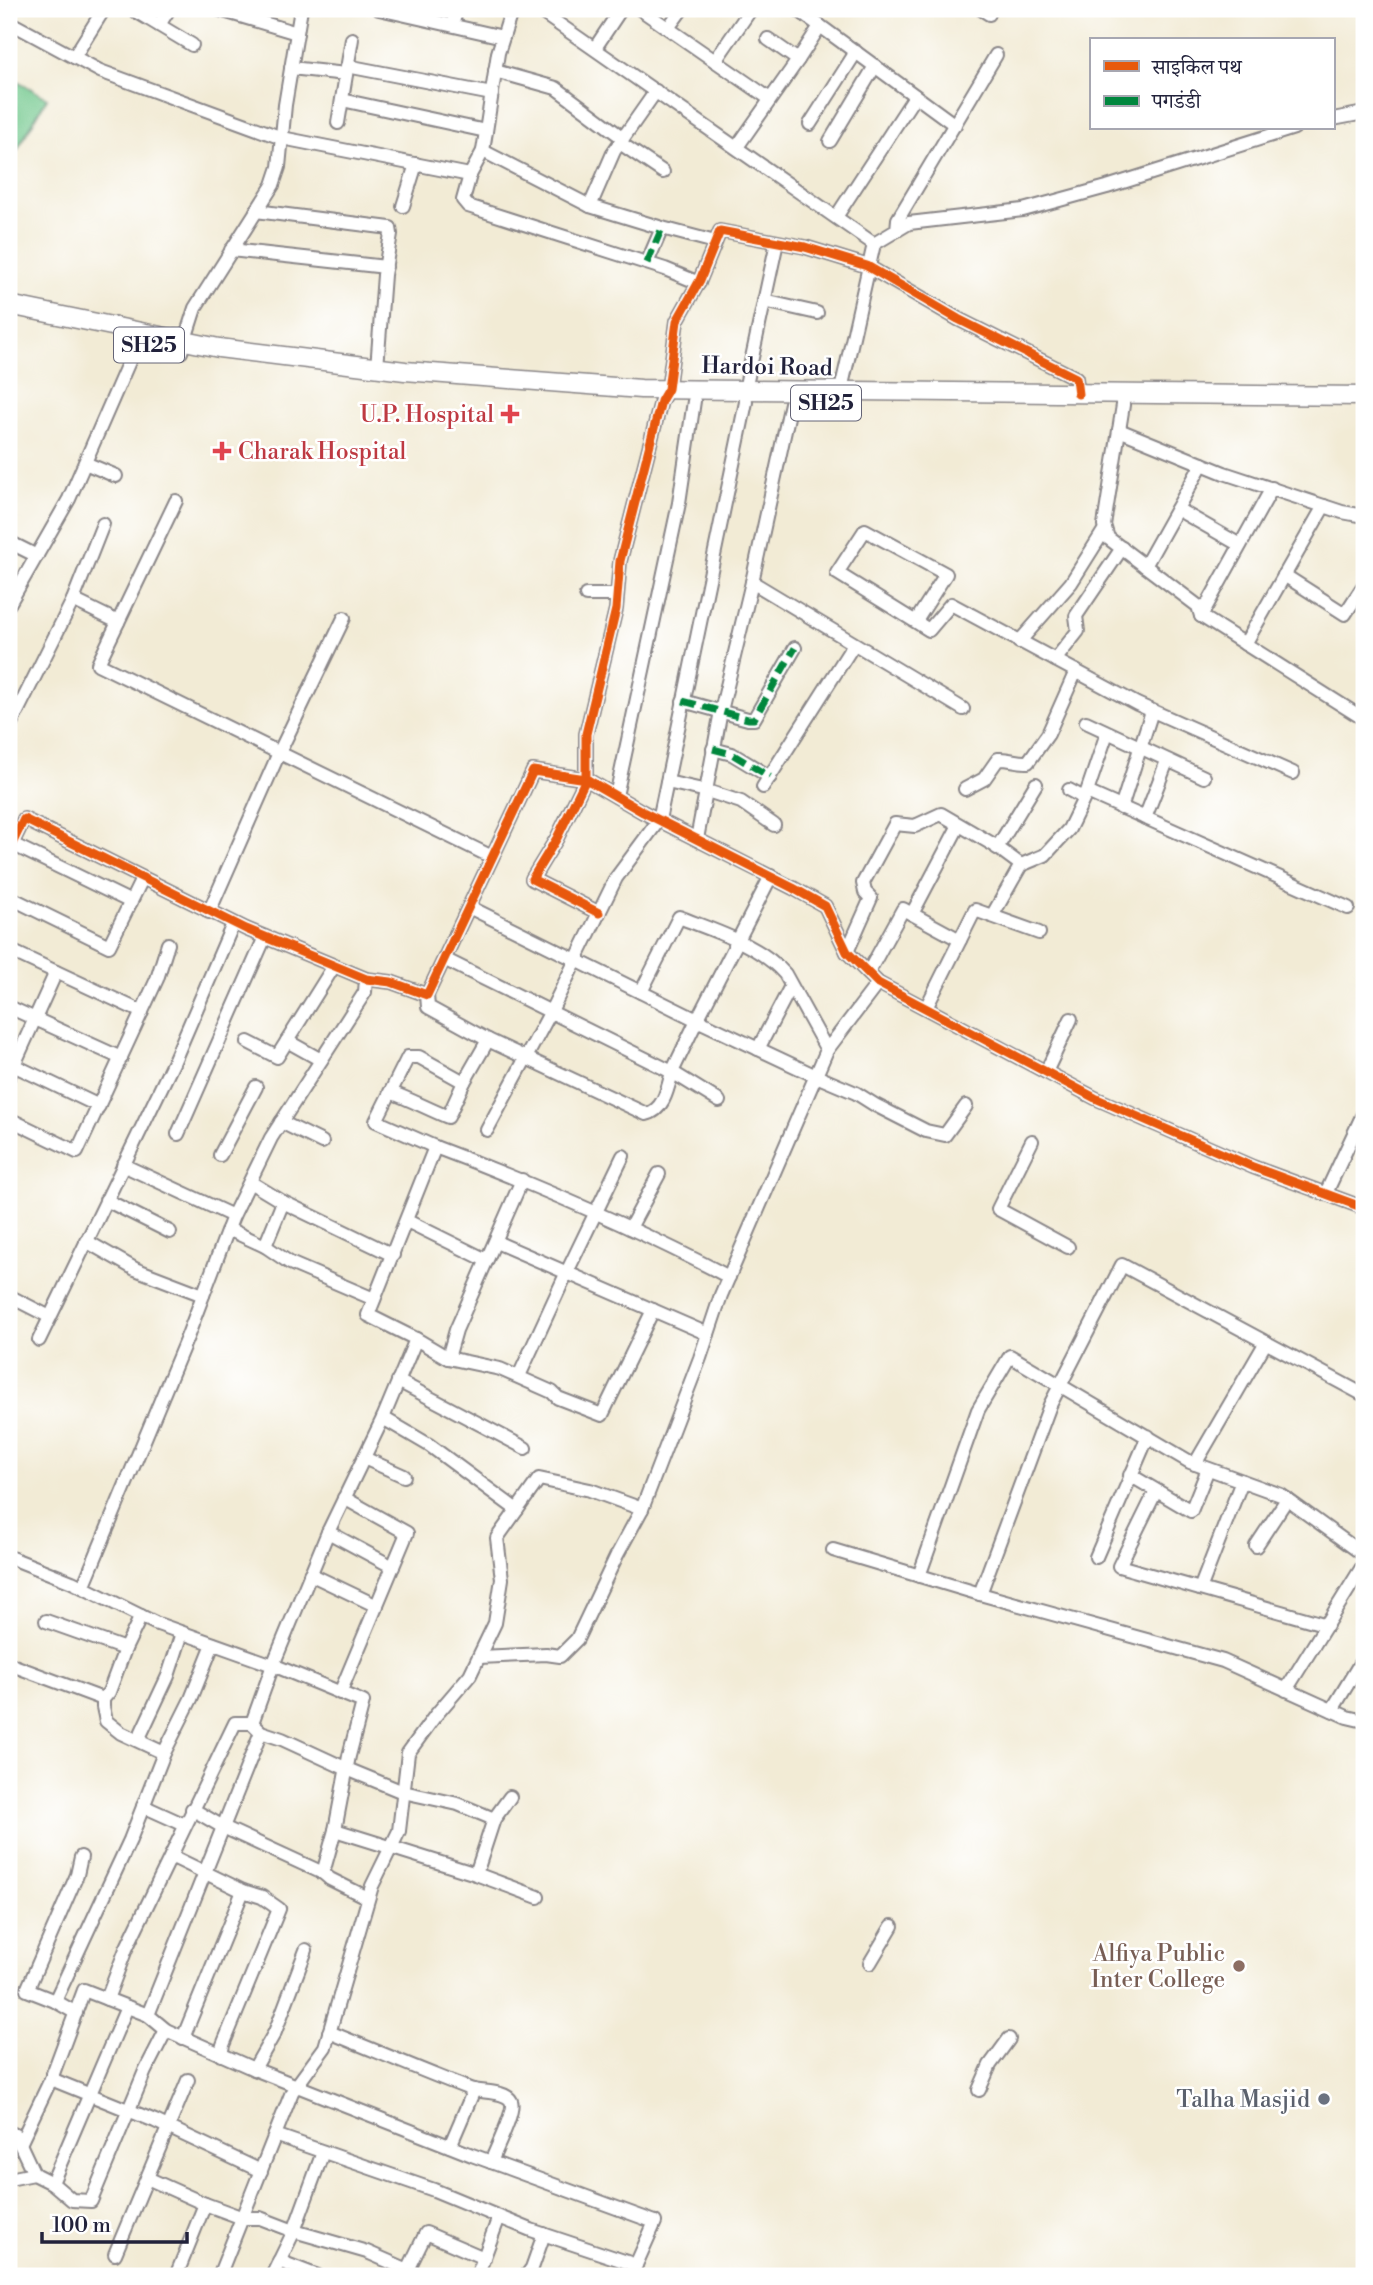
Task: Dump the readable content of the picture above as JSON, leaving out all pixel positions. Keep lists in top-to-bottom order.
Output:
{
  "streets": {
    "main road": ["SH25", "Hardoi Road"]
  },
  "places": {
    "health": ["U.P. Hospital", "Charak Hospital"],
    "other": ["Alfiya Public Inter College", "Talha Masjid"]
  },
  "legend": ["साइकिल पथ", "पगडंडी"],
  "scale_bar": "100 m"
}
